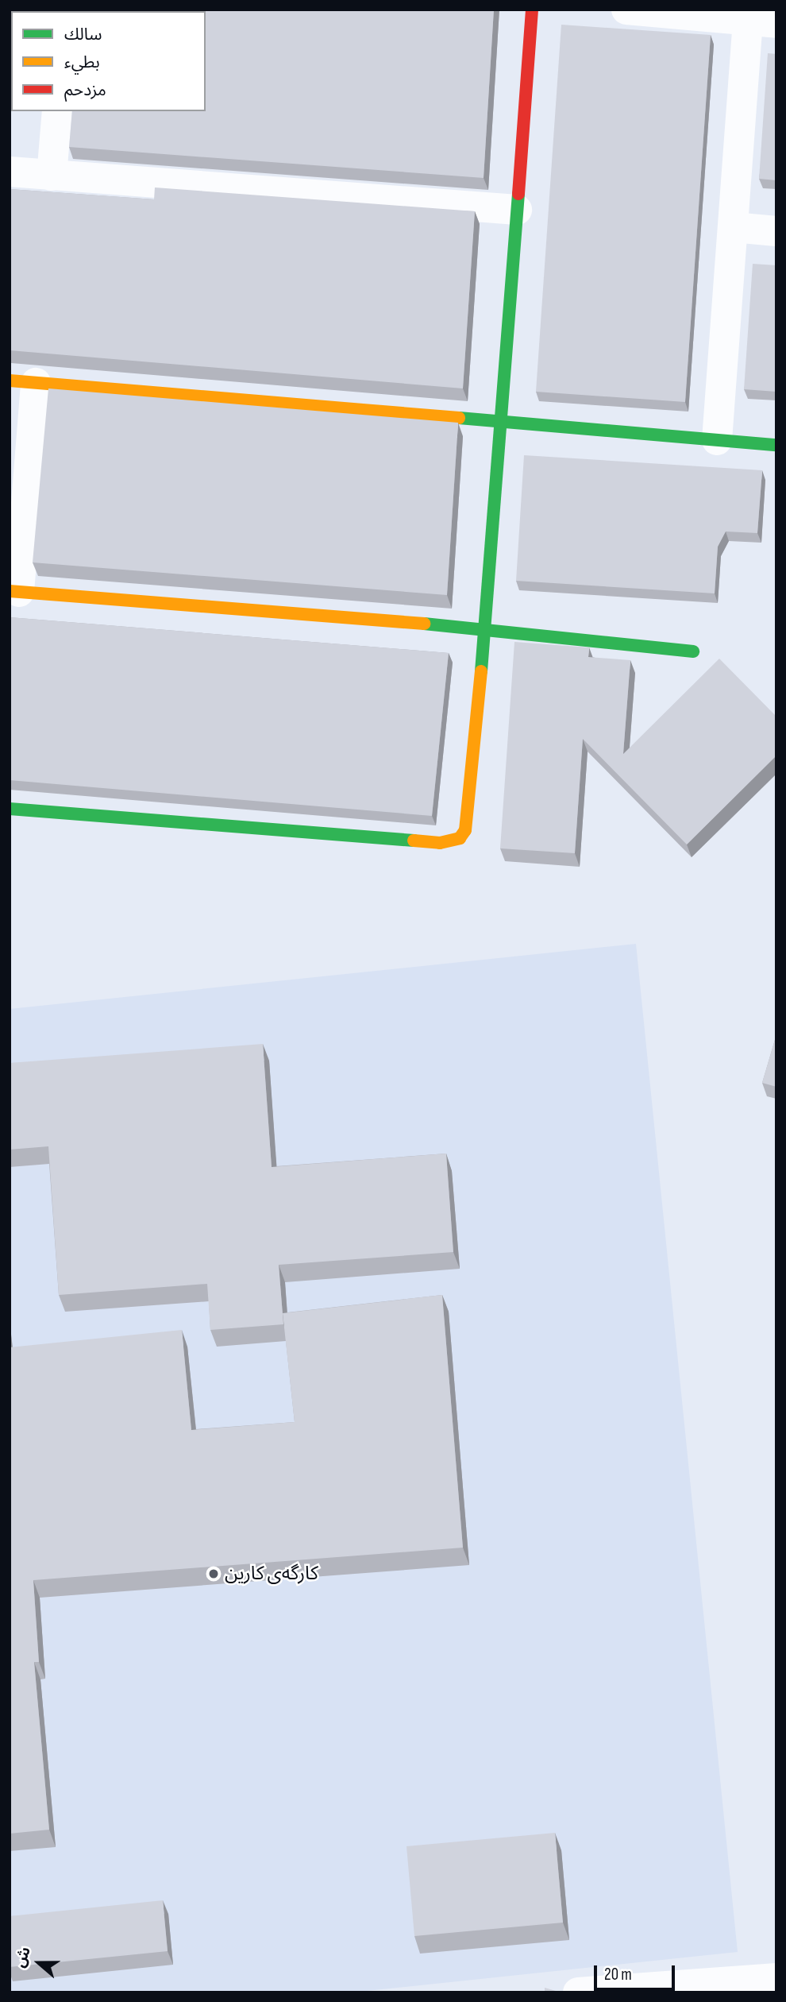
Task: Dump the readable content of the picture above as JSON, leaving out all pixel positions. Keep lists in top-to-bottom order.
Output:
{
  "places": ["کارگەی کارین"],
  "legend": ["سالك", "بطيء", "مزدحم"],
  "scale_bar": "20 m",
  "north": "left"
}
